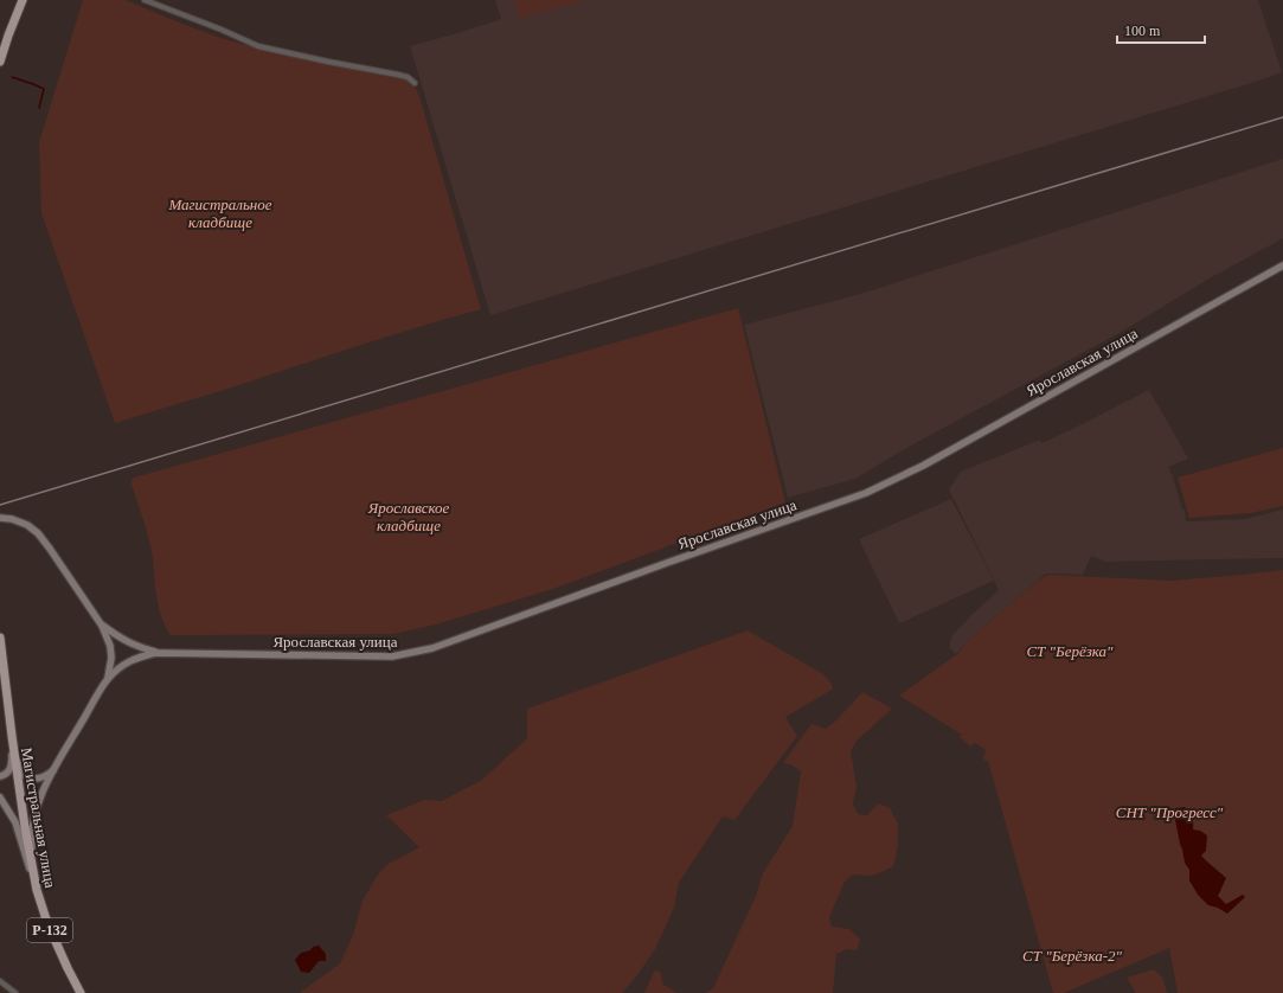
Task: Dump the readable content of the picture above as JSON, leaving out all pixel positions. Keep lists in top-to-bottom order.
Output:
{
  "streets": {
    "highway": ["Магистральная улица", "Р-132"],
    "main road": ["Ярославская улица"]
  },
  "parks": [
    "Магистральное кладбище",
    "Ярославское кладбище",
    "СТ \"Берёзка\"",
    "СНТ \"Прогресс\"",
    "СТ \"Берёзка-2\""
  ],
  "scale_bar": "100 m"
}
